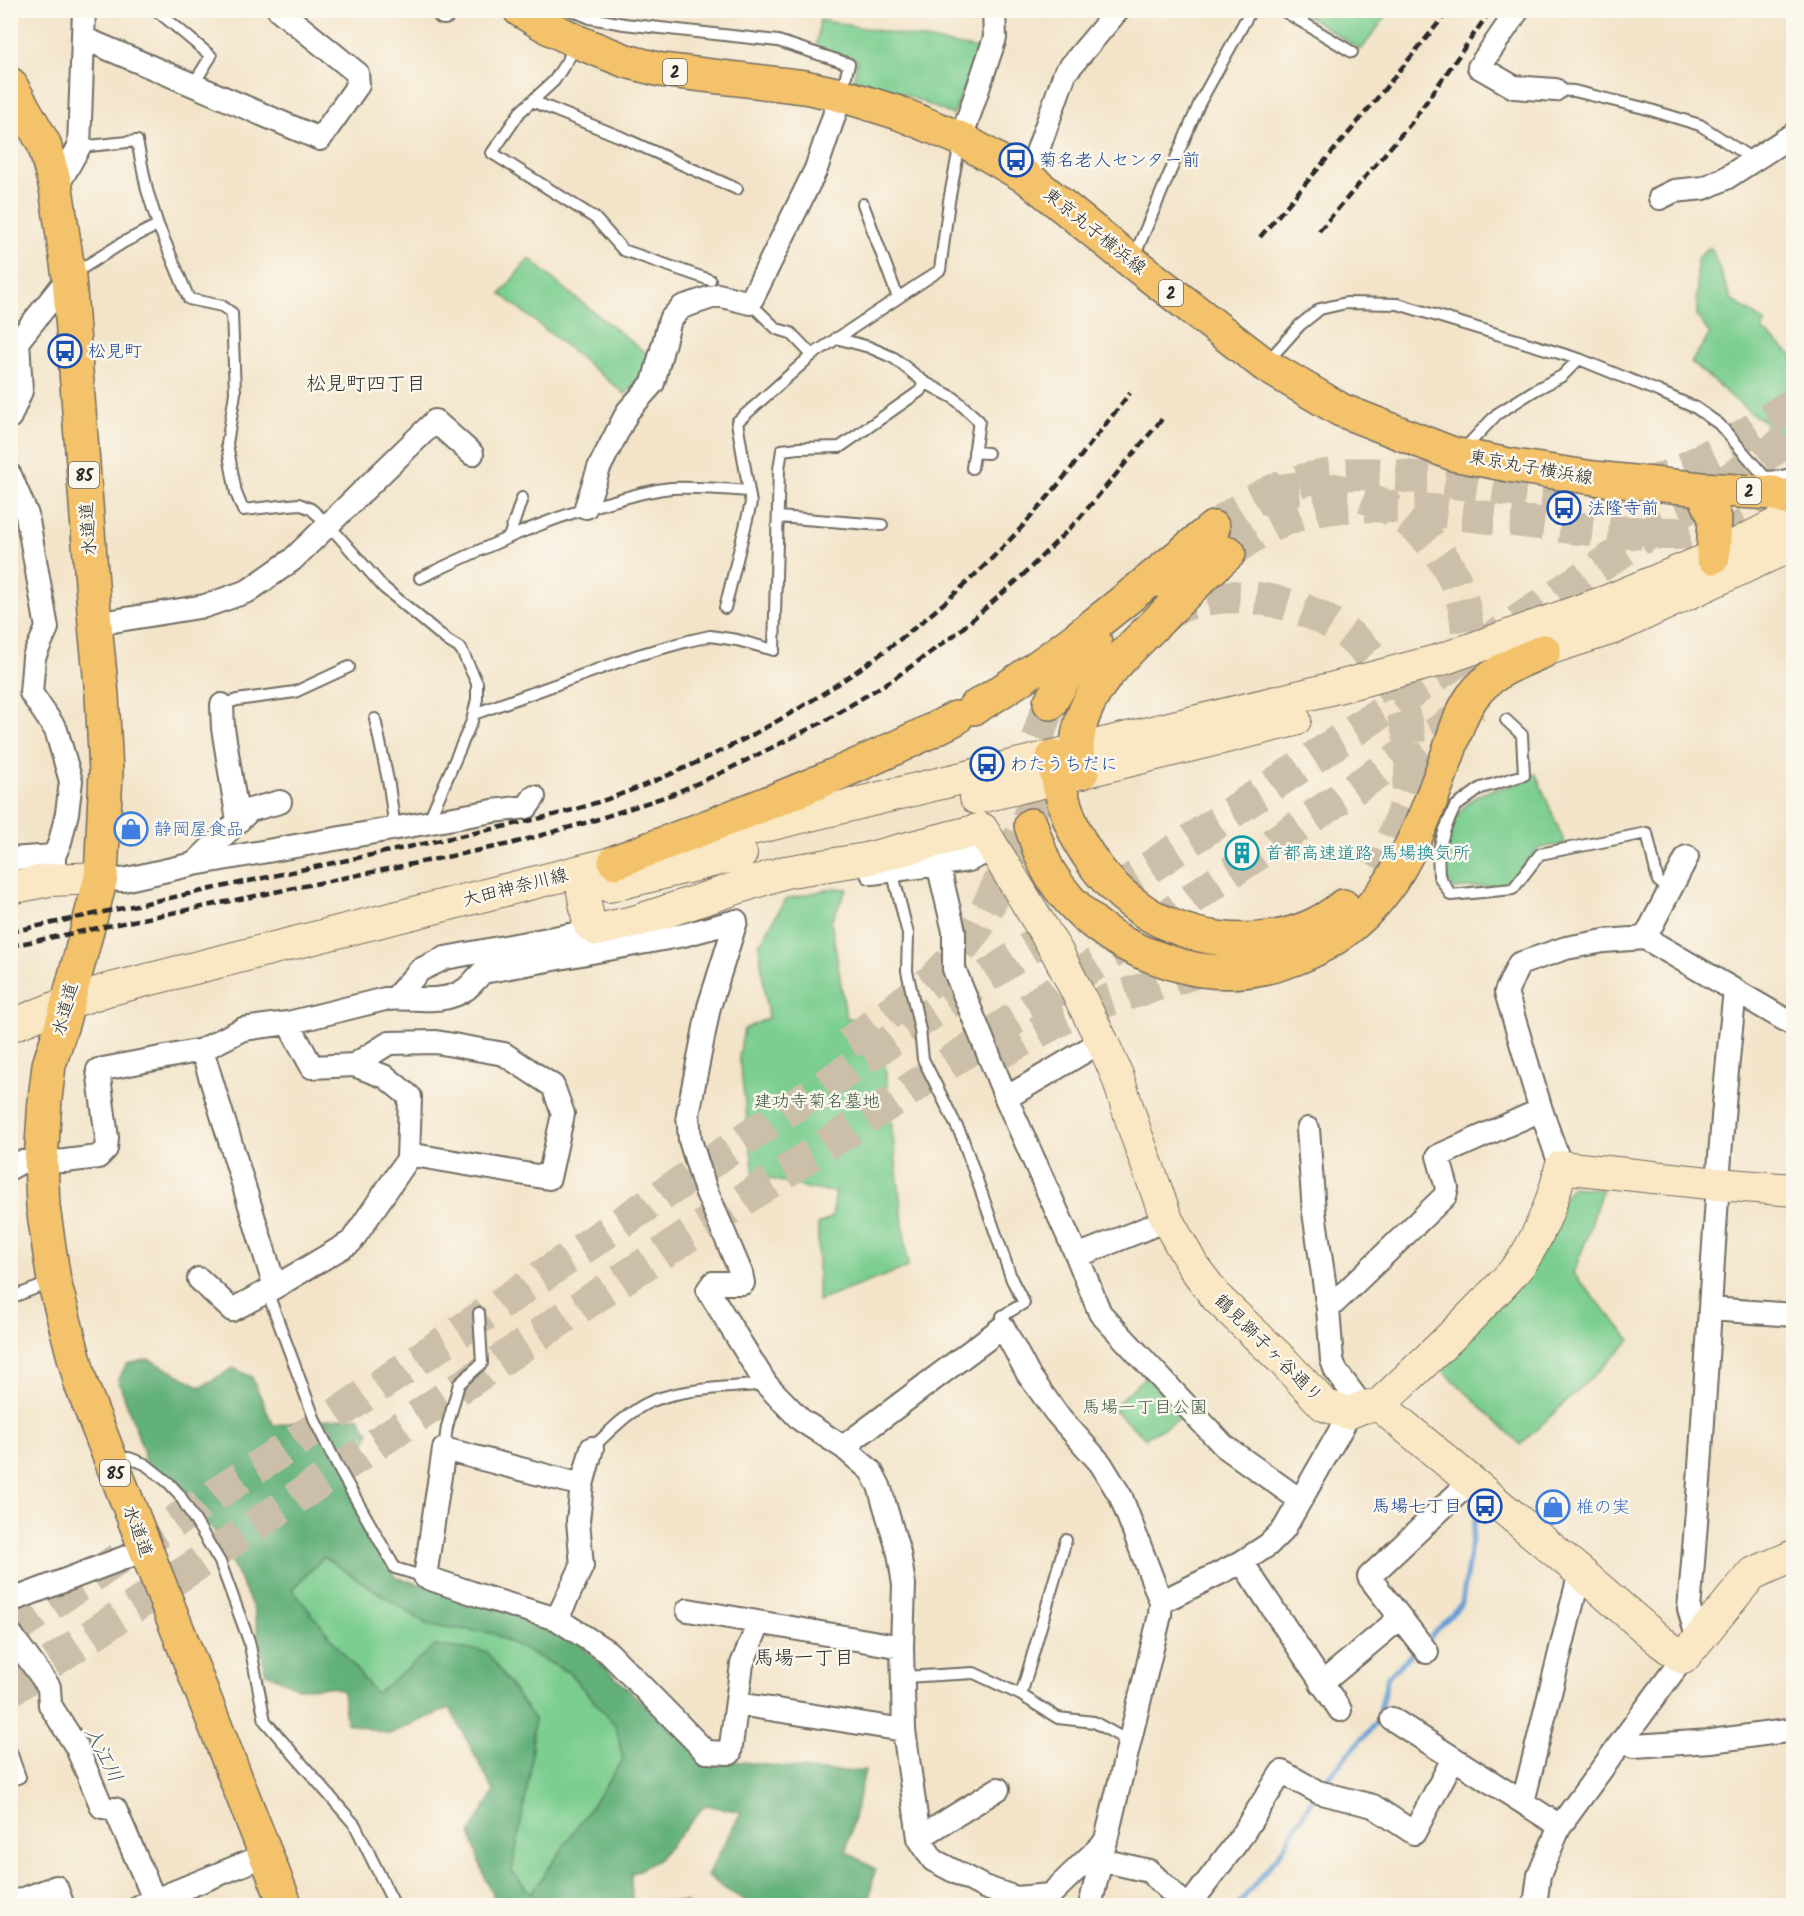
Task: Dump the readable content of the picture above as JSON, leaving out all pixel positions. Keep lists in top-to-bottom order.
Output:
{
  "streets": {
    "main road": [
      "2",
      "東京丸子横浜線",
      "85",
      "水道道",
      "大田神奈川線",
      "鶴見獅子ヶ谷通り"
    ]
  },
  "crossings": [
    ["水道道", "大田神奈川線"]
  ],
  "districts": ["松見町四丁目", "馬場一丁目"],
  "water": ["入江川"],
  "parks": ["建功寺菊名墓地", "馬場一丁目公園"],
  "places": {
    "bus stop": [
      "菊名老人センター前",
      "松見町",
      "法隆寺前",
      "わたうちだに",
      "馬場七丁目"
    ],
    "shop": ["静岡屋食品", "椎の実"],
    "building": ["首都高速道路 馬場換気所"]
  }
}
